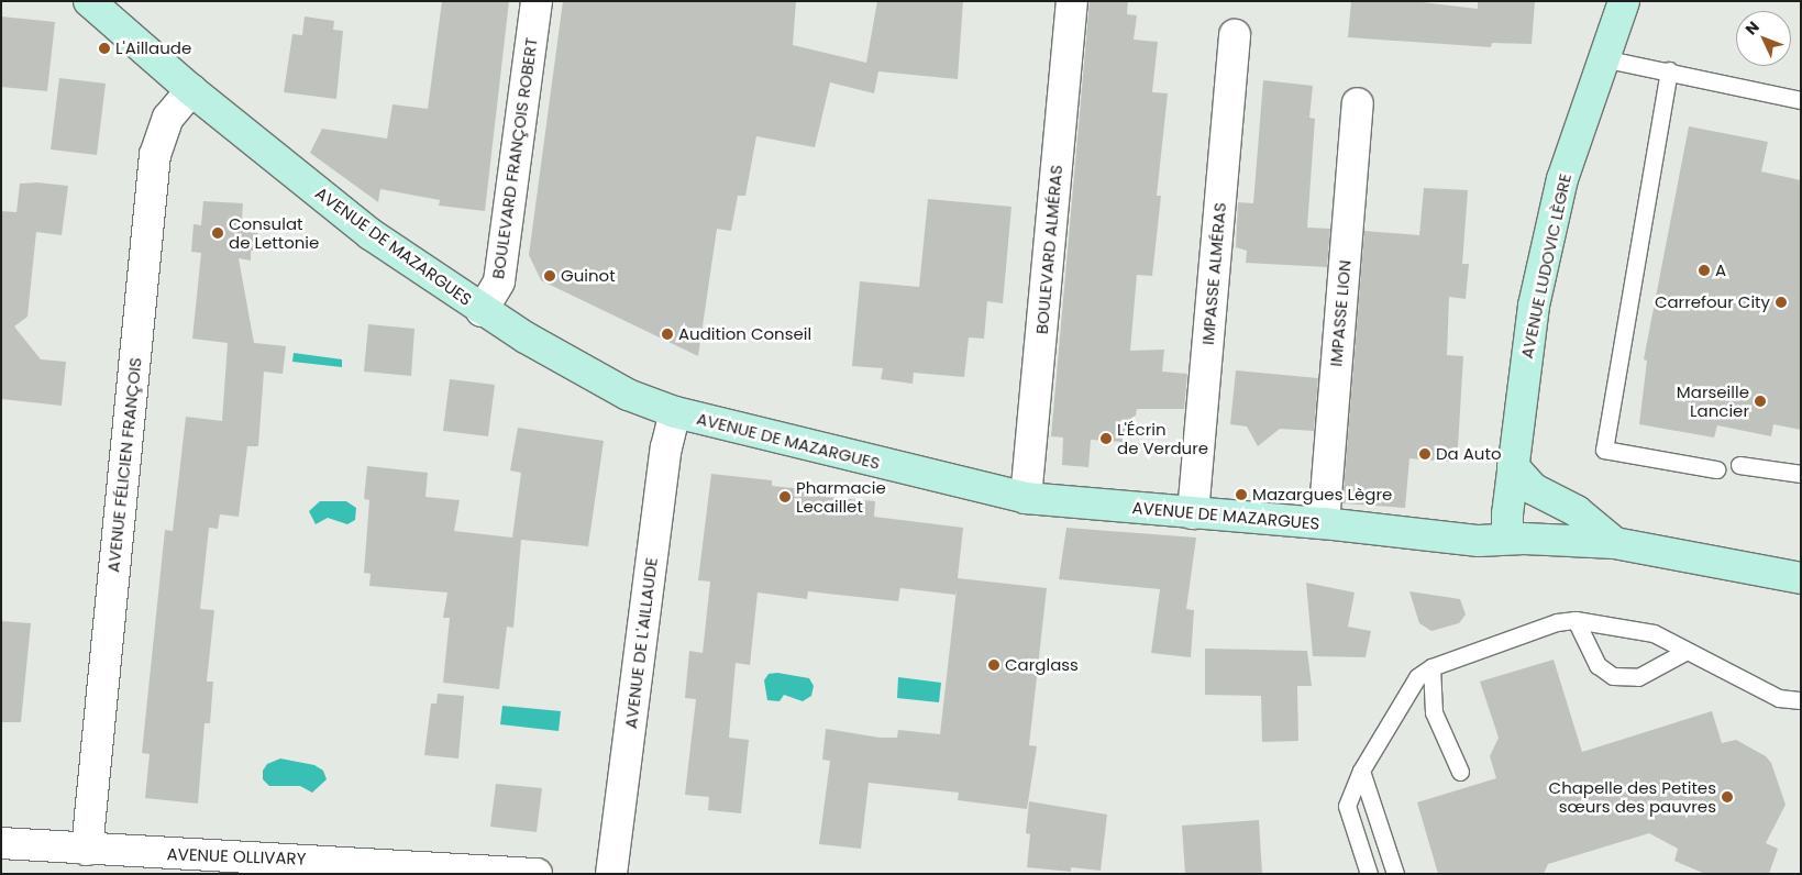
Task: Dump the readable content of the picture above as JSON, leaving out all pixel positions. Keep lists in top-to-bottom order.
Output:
{
  "streets": {
    "street": [
      "BOULEVARD FRANÇOIS ROBERT",
      "AVENUE DE MAZARGUES",
      "BOULEVARD ALMÉRAS",
      "AVENUE LUDOVIC LÈGRE",
      "IMPASSE ALMÉRAS",
      "IMPASSE LION",
      "AVENUE FÉLICIEN FRANÇOIS",
      "AVENUE DE L'AILLAUDE",
      "AVENUE OLLIVARY"
    ]
  },
  "crossings": [
    ["BOULEVARD FRANÇOIS ROBERT", "AVENUE DE MAZARGUES"],
    ["AVENUE DE MAZARGUES", "BOULEVARD ALMÉRAS"],
    ["AVENUE DE MAZARGUES", "AVENUE LUDOVIC LÈGRE"],
    ["AVENUE DE MAZARGUES", "IMPASSE ALMÉRAS"],
    ["AVENUE DE MAZARGUES", "IMPASSE LION"],
    ["AVENUE DE MAZARGUES", "AVENUE FÉLICIEN FRANÇOIS"],
    ["AVENUE DE MAZARGUES", "AVENUE DE L'AILLAUDE"],
    ["AVENUE FÉLICIEN FRANÇOIS", "AVENUE OLLIVARY"]
  ],
  "places": [
    "L'Aillaude",
    "Consulat de Lettonie",
    "A",
    "Guinot",
    "Carrefour City",
    "Audition Conseil",
    "Marseille Lancier",
    "L'Écrin de Verdure",
    "Da Auto",
    "Mazargues Lègre",
    "Pharmacie Lecaillet",
    "Carglass",
    "Chapelle des Petites sœurs des pauvres"
  ],
  "north": "top left"
}
